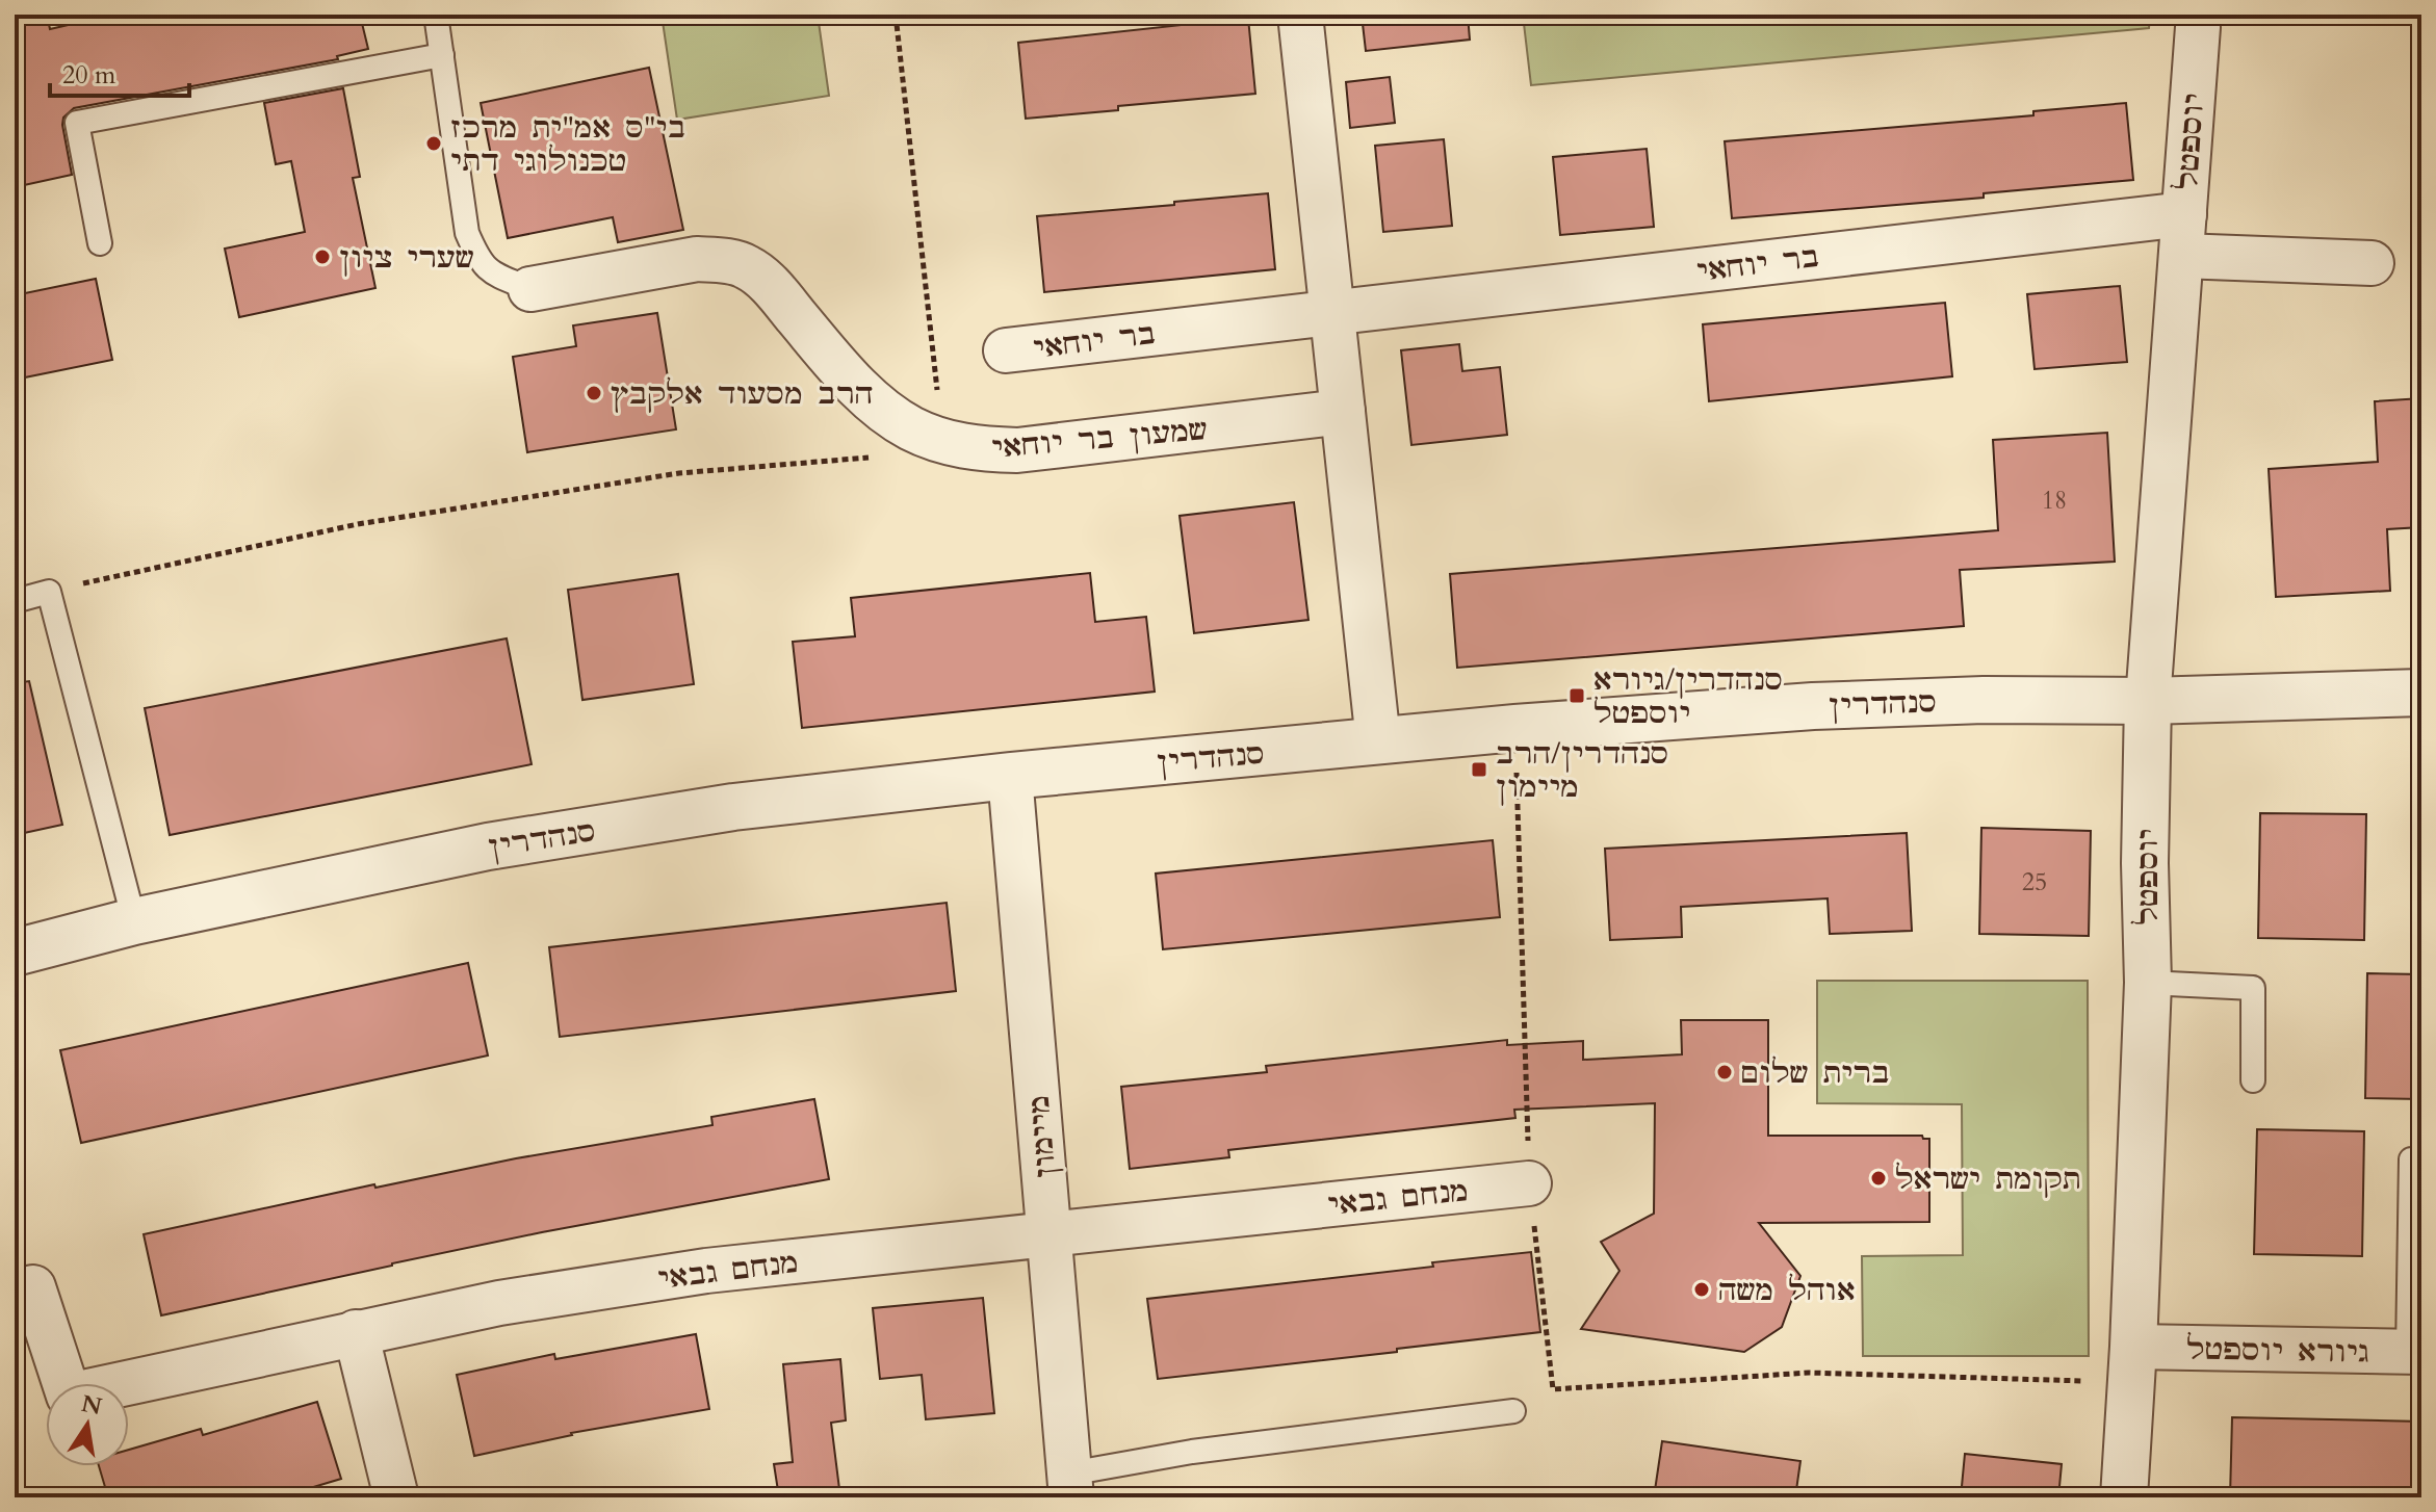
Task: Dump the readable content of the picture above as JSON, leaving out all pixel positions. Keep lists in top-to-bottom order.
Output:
{
  "streets": {
    "street": [
      "יוספטל",
      "בר יוחאי",
      "שמעון בר יוחאי",
      "סנהדרין",
      "מיימון",
      "מנחם גבאי",
      "גיורא יוספטל"
    ]
  },
  "crossings": [
    ["יוספטל", "בר יוחאי"],
    ["יוספטל", "סנהדרין"],
    ["יוספטל", "גיורא יוספטל"],
    ["סנהדרין", "מיימון"],
    ["מיימון", "מנחם גבאי"]
  ],
  "places": {
    "other": [
      "בי\"ס אמ\"ית מרכז טכנולוגי דתי",
      "שערי ציון",
      "הרב מסעוד אלקבץ",
      "ברית שלום",
      "תקומת ישראל",
      "אוהל משה"
    ],
    "transit": ["סנהדרין/גיורא יוספטל", "סנהדרין/הרב מיימון"]
  },
  "house_numbers": ["18", "25"],
  "scale_bar": "20 m",
  "north": "top"
}
